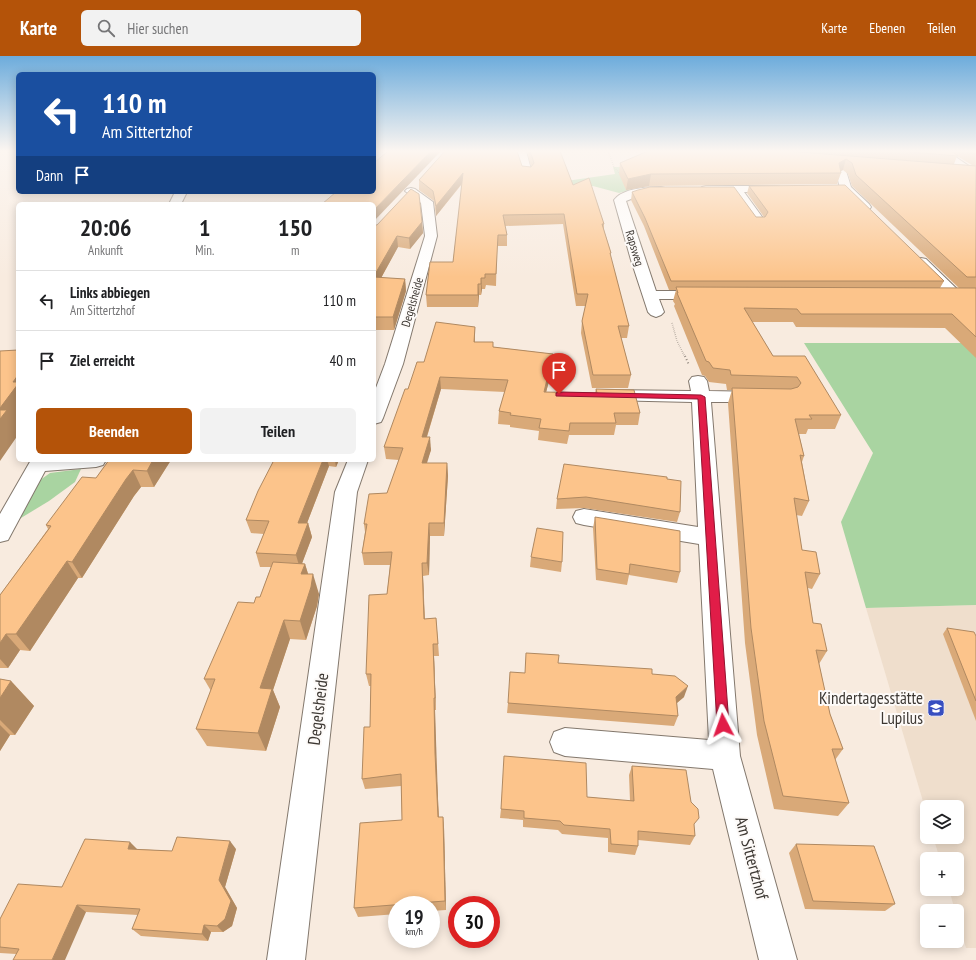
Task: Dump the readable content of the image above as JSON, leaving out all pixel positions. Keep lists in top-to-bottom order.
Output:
{
  "streets": {
    "street": ["Rapsweg", "Degelsheide", "Am Sittertzhof"]
  },
  "places": {
    "school or university": ["Kindertagesstätte Lupilus"]
  },
  "page": {
    "header": "Karte",
    "search": "Hier suchen",
    "nav": ["Karte", "Ebenen", "Teilen"],
    "turn": ["110 m", "Am Sittertzhof"],
    "then": "Dann",
    "eta": [
      "20:06",
      "Ankunft",
      "1",
      "Min.",
      "150",
      "m"
    ],
    "list": [
      {
        "name": "Links abbiegen",
        "note": "Am Sittertzhof",
        "value": "110 m"
      },
      {
        "name": "Ziel erreicht",
        "value": "40 m"
      }
    ],
    "buttons": ["Beenden", "Teilen"],
    "map_buttons": ["+", "−"],
    "speed": "19 km/h",
    "limit": "30"
  }
}
